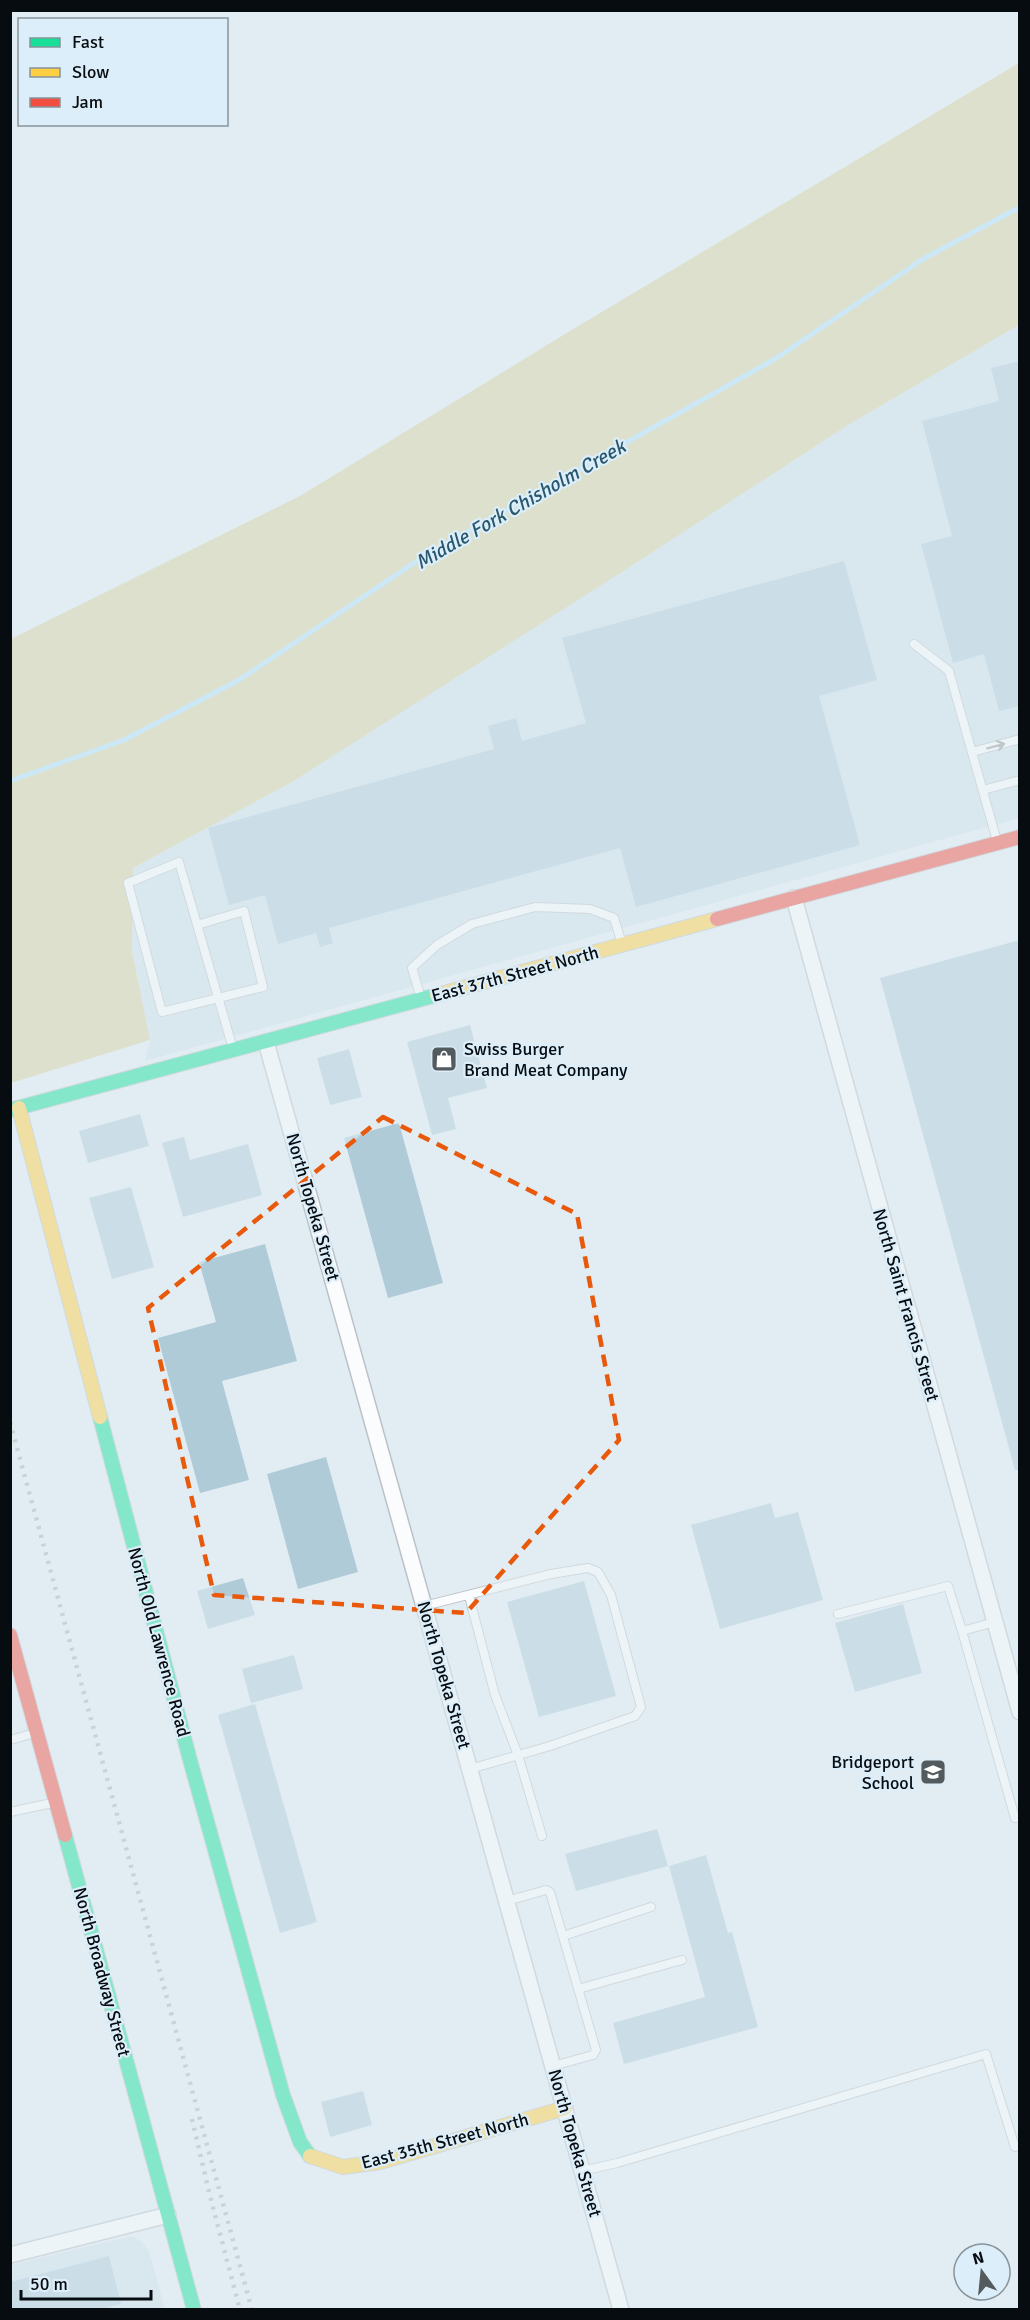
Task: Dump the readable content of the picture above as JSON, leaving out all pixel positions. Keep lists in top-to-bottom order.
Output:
{
  "streets": {
    "main road": [
      "East 37th Street North",
      "North Old Lawrence Road",
      "North Broadway Street",
      "East 35th Street North"
    ],
    "street": ["North Topeka Street", "North Saint Francis Street"]
  },
  "crossings": [
    ["East 37th Street North", "North Topeka Street"],
    ["East 37th Street North", "North Saint Francis Street"],
    ["East 37th Street North", "North Old Lawrence Road"],
    ["North Topeka Street", "East 35th Street North"],
    ["North Old Lawrence Road", "East 35th Street North"]
  ],
  "water": ["Middle Fork Chisholm Creek"],
  "places": {
    "shop": ["Swiss Burger Brand Meat Company"],
    "school or university": ["Bridgeport School"]
  },
  "legend": ["Fast", "Slow", "Jam"],
  "scale_bar": "50 m",
  "north": "top"
}
